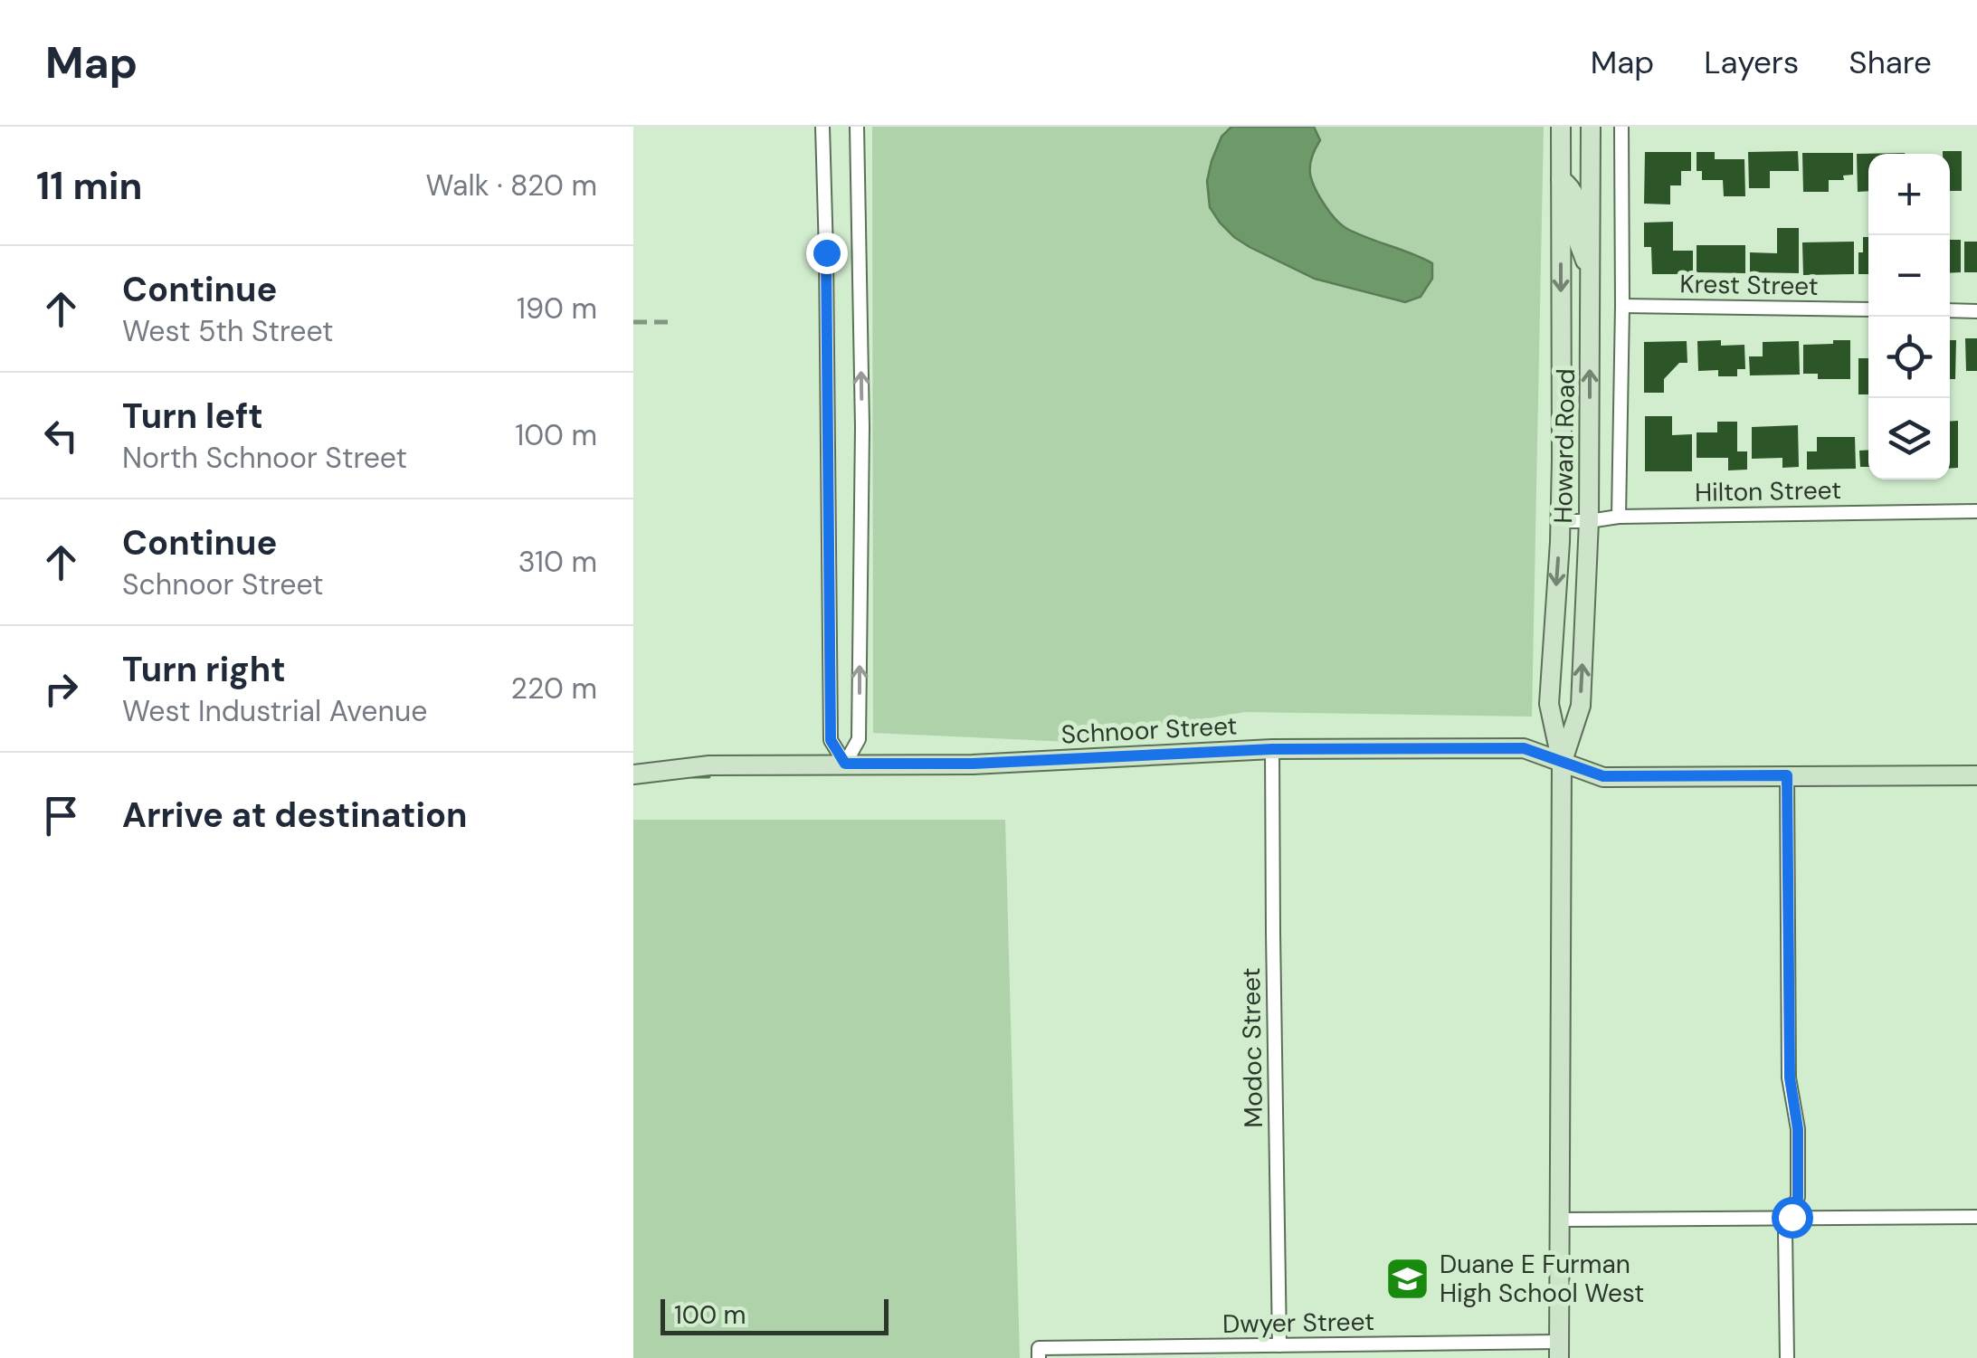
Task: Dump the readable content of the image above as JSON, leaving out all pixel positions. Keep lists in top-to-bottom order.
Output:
{
  "streets": {
    "main road": ["Howard Road", "Schnoor Street"],
    "street": [
      "Krest Street",
      "Hilton Street",
      "Modoc Street",
      "Dwyer Street"
    ]
  },
  "crossings": [
    ["Howard Road", "Hilton Street"],
    ["Howard Road", "Schnoor Street"],
    ["Howard Road", "Dwyer Street"],
    ["Schnoor Street", "Modoc Street"],
    ["Modoc Street", "Dwyer Street"]
  ],
  "places": {
    "school or university": ["Duane E Furman High School West"]
  },
  "scale_bar": "100 m",
  "page": {
    "header": "Map",
    "nav": ["Map", "Layers", "Share"],
    "heading": ["11 min", "Walk · 820 m"],
    "map_buttons": ["+", "−"],
    "list": [
      ["Continue", "West 5th Street", "190 m"],
      ["Turn left", "North Schnoor Street", "100 m"],
      ["Continue", "Schnoor Street", "310 m"],
      ["Turn right", "West Industrial Avenue", "220 m"],
      "Arrive at destination"
    ],
    "scale": "100 m"
  }
}
